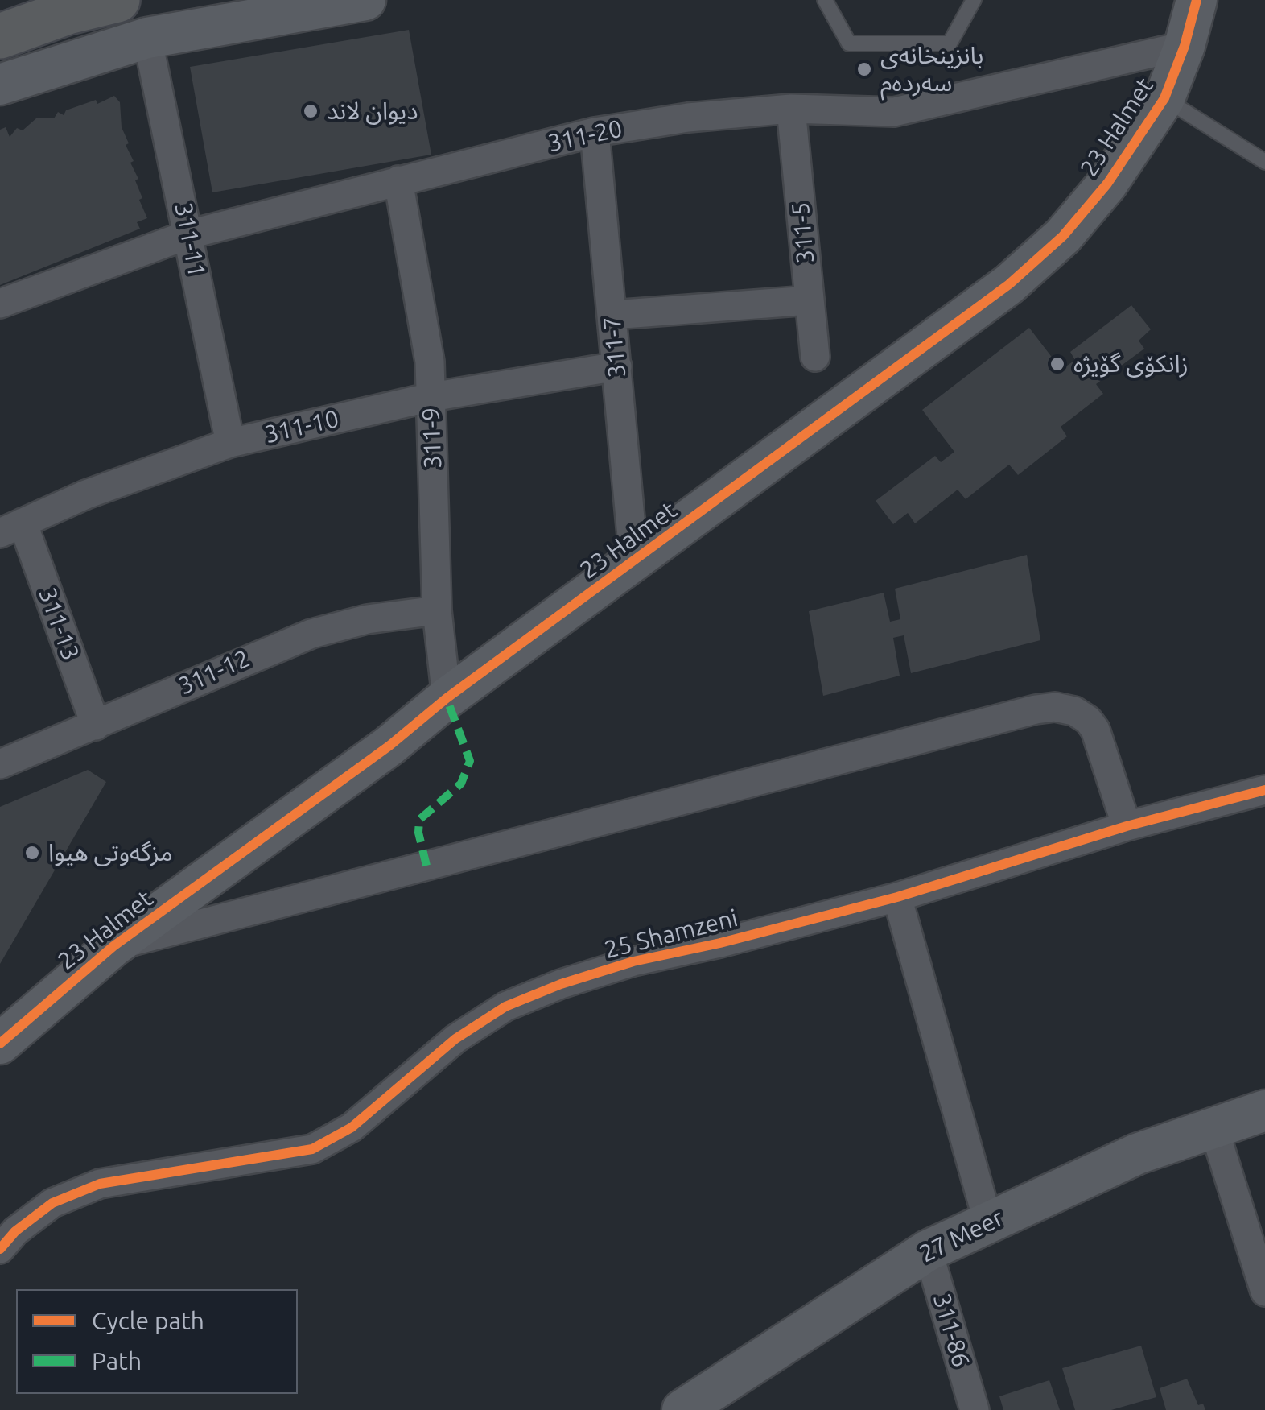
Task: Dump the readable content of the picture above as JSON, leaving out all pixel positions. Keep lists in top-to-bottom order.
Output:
{
  "streets": {
    "street": [
      "23 Halmet",
      "311-20",
      "311-5",
      "311-11",
      "311-7",
      "311-10",
      "311-9",
      "311-13",
      "311-12",
      "25 Shamzeni",
      "27 Meer",
      "311-86"
    ]
  },
  "crossings": [
    ["23 Halmet", "311-20"],
    ["23 Halmet", "311-7"],
    ["23 Halmet", "311-9"],
    ["311-20", "311-5"],
    ["311-20", "311-11"],
    ["311-20", "311-7"],
    ["311-20", "311-9"],
    ["311-11", "311-10"],
    ["311-7", "311-10"],
    ["311-10", "311-9"],
    ["311-10", "311-13"],
    ["311-9", "311-12"],
    ["311-13", "311-12"],
    ["27 Meer", "311-86"]
  ],
  "places": [
    "بانزینخانەی سەردەم",
    "دیوان لاند",
    "زانکۆی گۆیژە",
    "مزگەوتی هیوا"
  ],
  "legend": ["Cycle path", "Path"]
}
